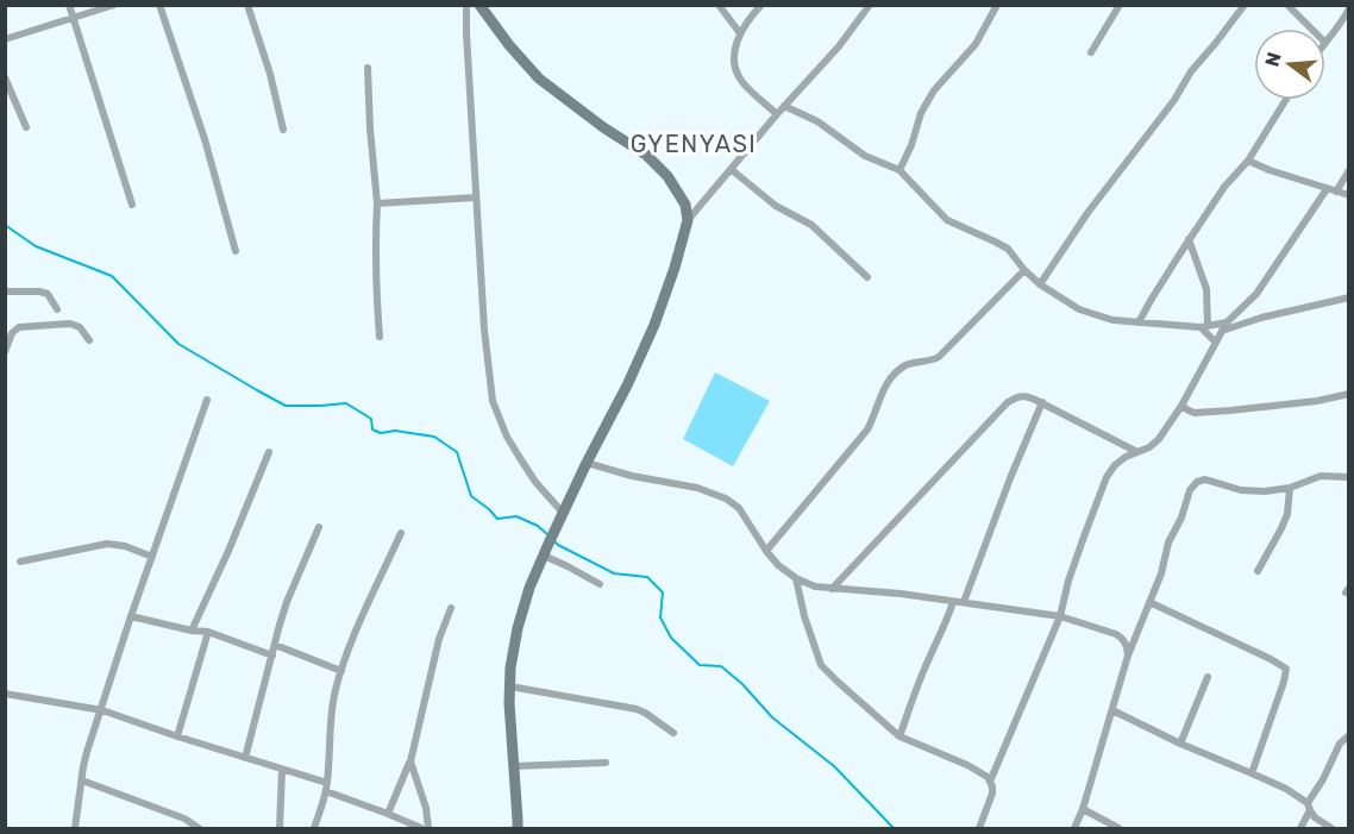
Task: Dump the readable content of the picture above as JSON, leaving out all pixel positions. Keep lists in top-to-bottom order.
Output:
{
  "districts": ["GYENYASI"],
  "north": "left"
}
